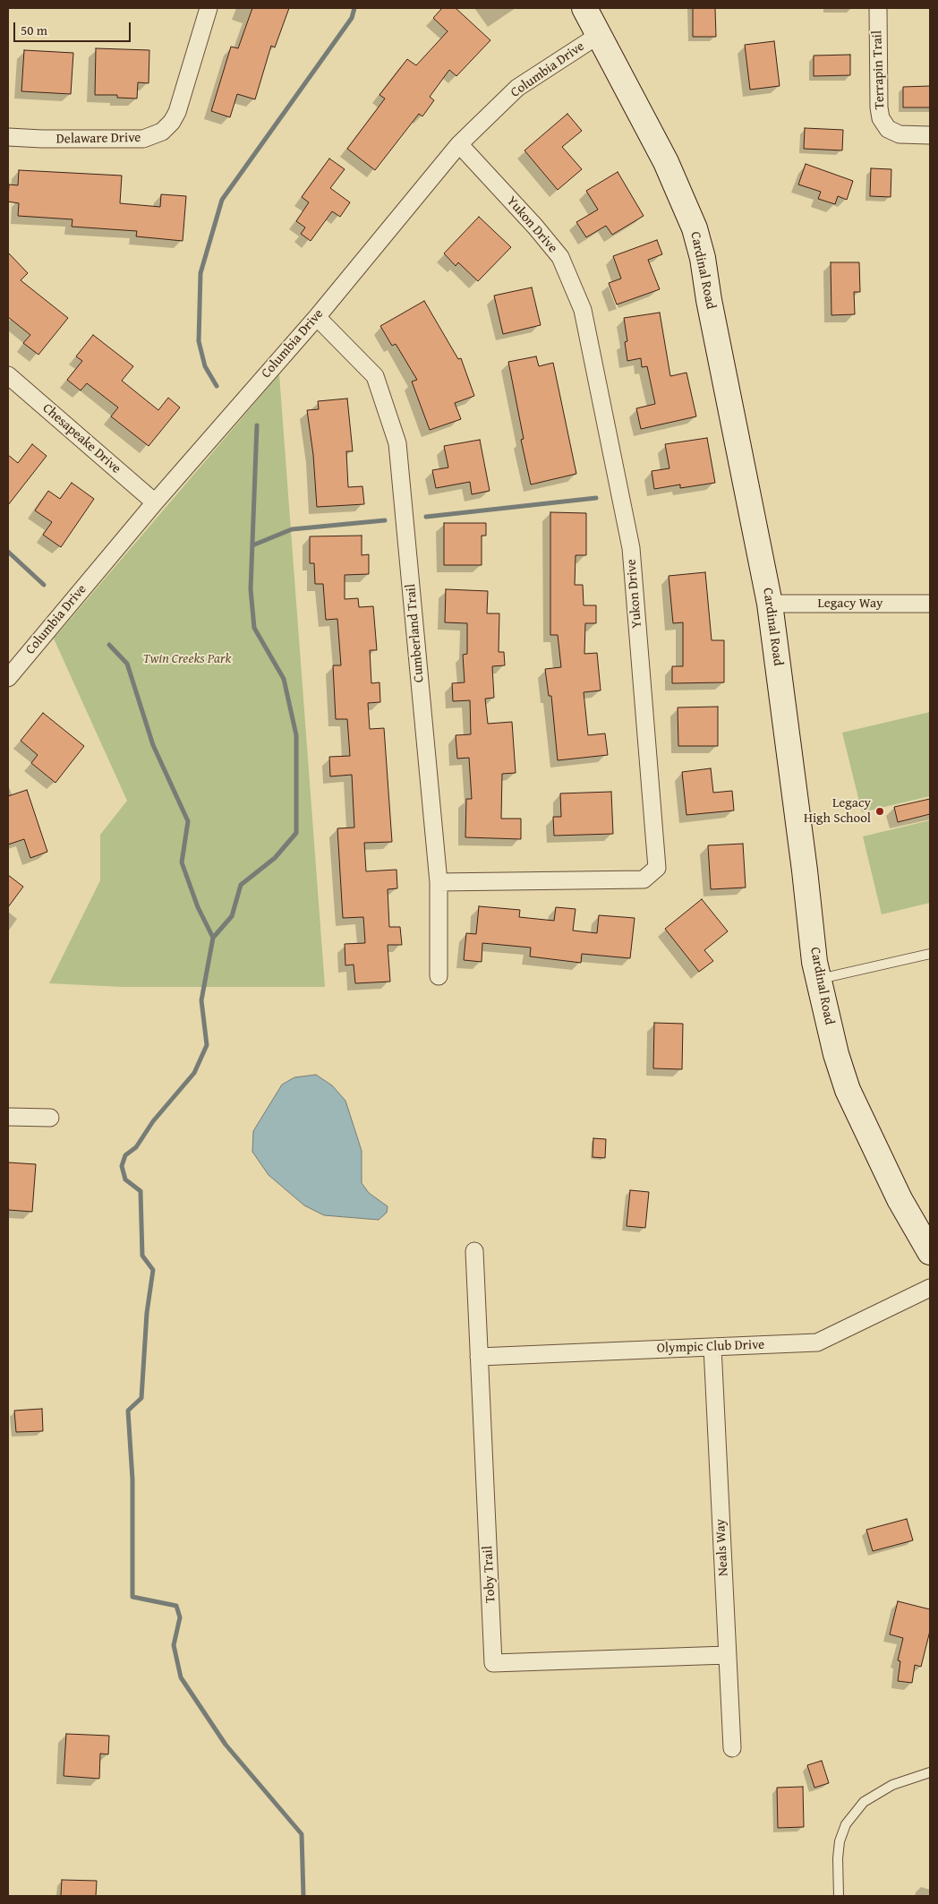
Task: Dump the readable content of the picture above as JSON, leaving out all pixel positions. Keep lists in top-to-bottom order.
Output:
{
  "streets": {
    "street": [
      "Columbia Drive",
      "Terrapin Trail",
      "Delaware Drive",
      "Yukon Drive",
      "Cardinal Road",
      "Chesapeake Drive",
      "Legacy Way",
      "Cumberland Trail",
      "Olympic Club Drive",
      "Neals Way",
      "Toby Trail"
    ]
  },
  "crossings": [
    ["Columbia Drive", "Yukon Drive"],
    ["Columbia Drive", "Cardinal Road"],
    ["Columbia Drive", "Chesapeake Drive"],
    ["Columbia Drive", "Cumberland Trail"],
    ["Yukon Drive", "Cumberland Trail"],
    ["Cardinal Road", "Legacy Way"],
    ["Olympic Club Drive", "Neals Way"],
    ["Olympic Club Drive", "Toby Trail"],
    ["Neals Way", "Toby Trail"]
  ],
  "parks": ["Twin Creeks Park"],
  "places": ["Legacy High School"],
  "scale_bar": "50 m"
}
